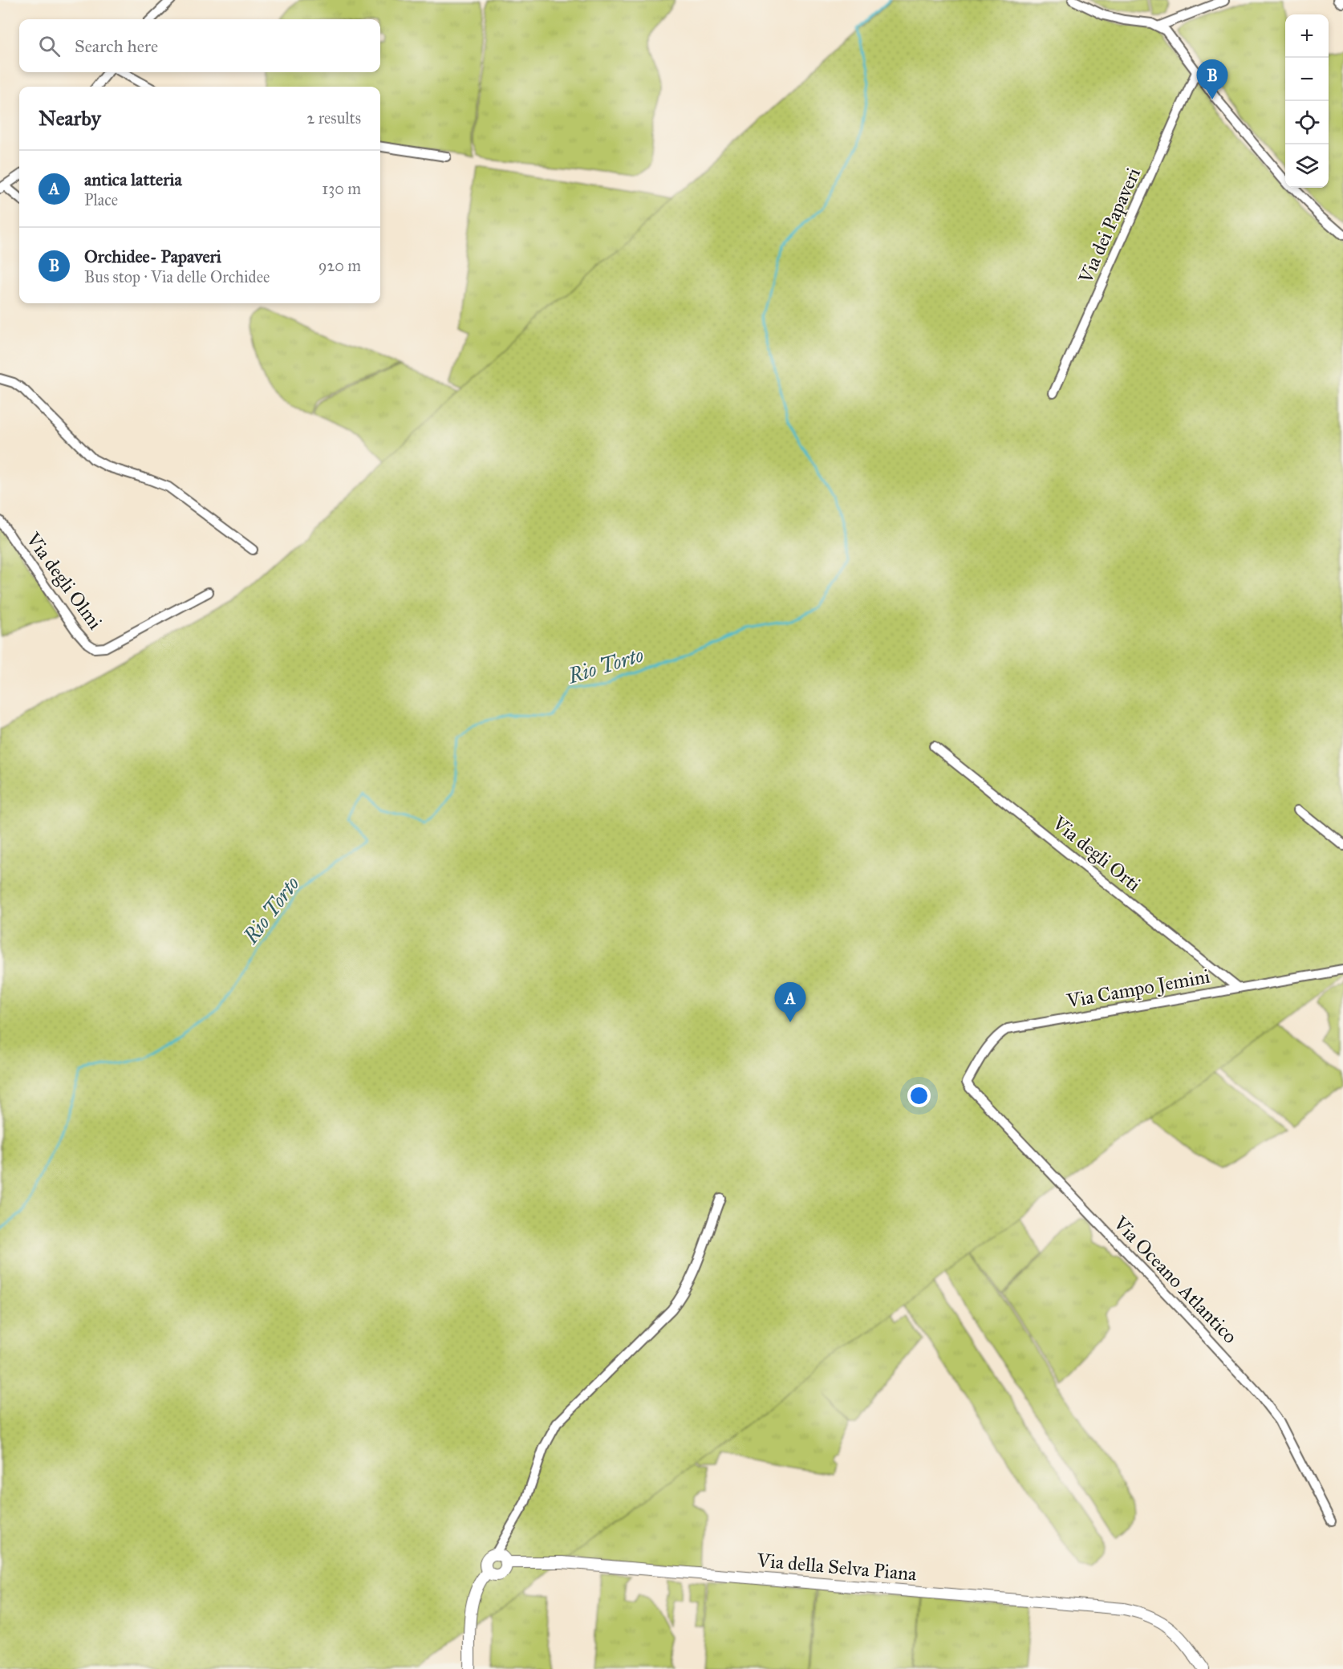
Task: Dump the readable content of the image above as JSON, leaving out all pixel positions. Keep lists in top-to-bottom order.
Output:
{
  "streets": {
    "street": [
      "Via dei Papaveri",
      "Via degli Olmi",
      "Via degli Orti",
      "Via Campo Jemini",
      "Via Oceano Atlantico",
      "Via della Selva Piana"
    ]
  },
  "crossings": [
    ["Via degli Orti", "Via Campo Jemini"],
    ["Via Campo Jemini", "Via Oceano Atlantico"]
  ],
  "water": ["Rio Torto"],
  "page": {
    "map_buttons": ["+", "−"],
    "search": "Search here",
    "pins": ["B", "A"],
    "heading": ["Nearby", "2 results"],
    "list": [
      {
        "mark": "A",
        "name": "antica latteria",
        "note": "Place",
        "value": "130 m"
      },
      {
        "mark": "B",
        "name": "Orchidee- Papaveri",
        "note": "Bus stop · Via delle Orchidee",
        "value": "920 m"
      }
    ]
  }
}
